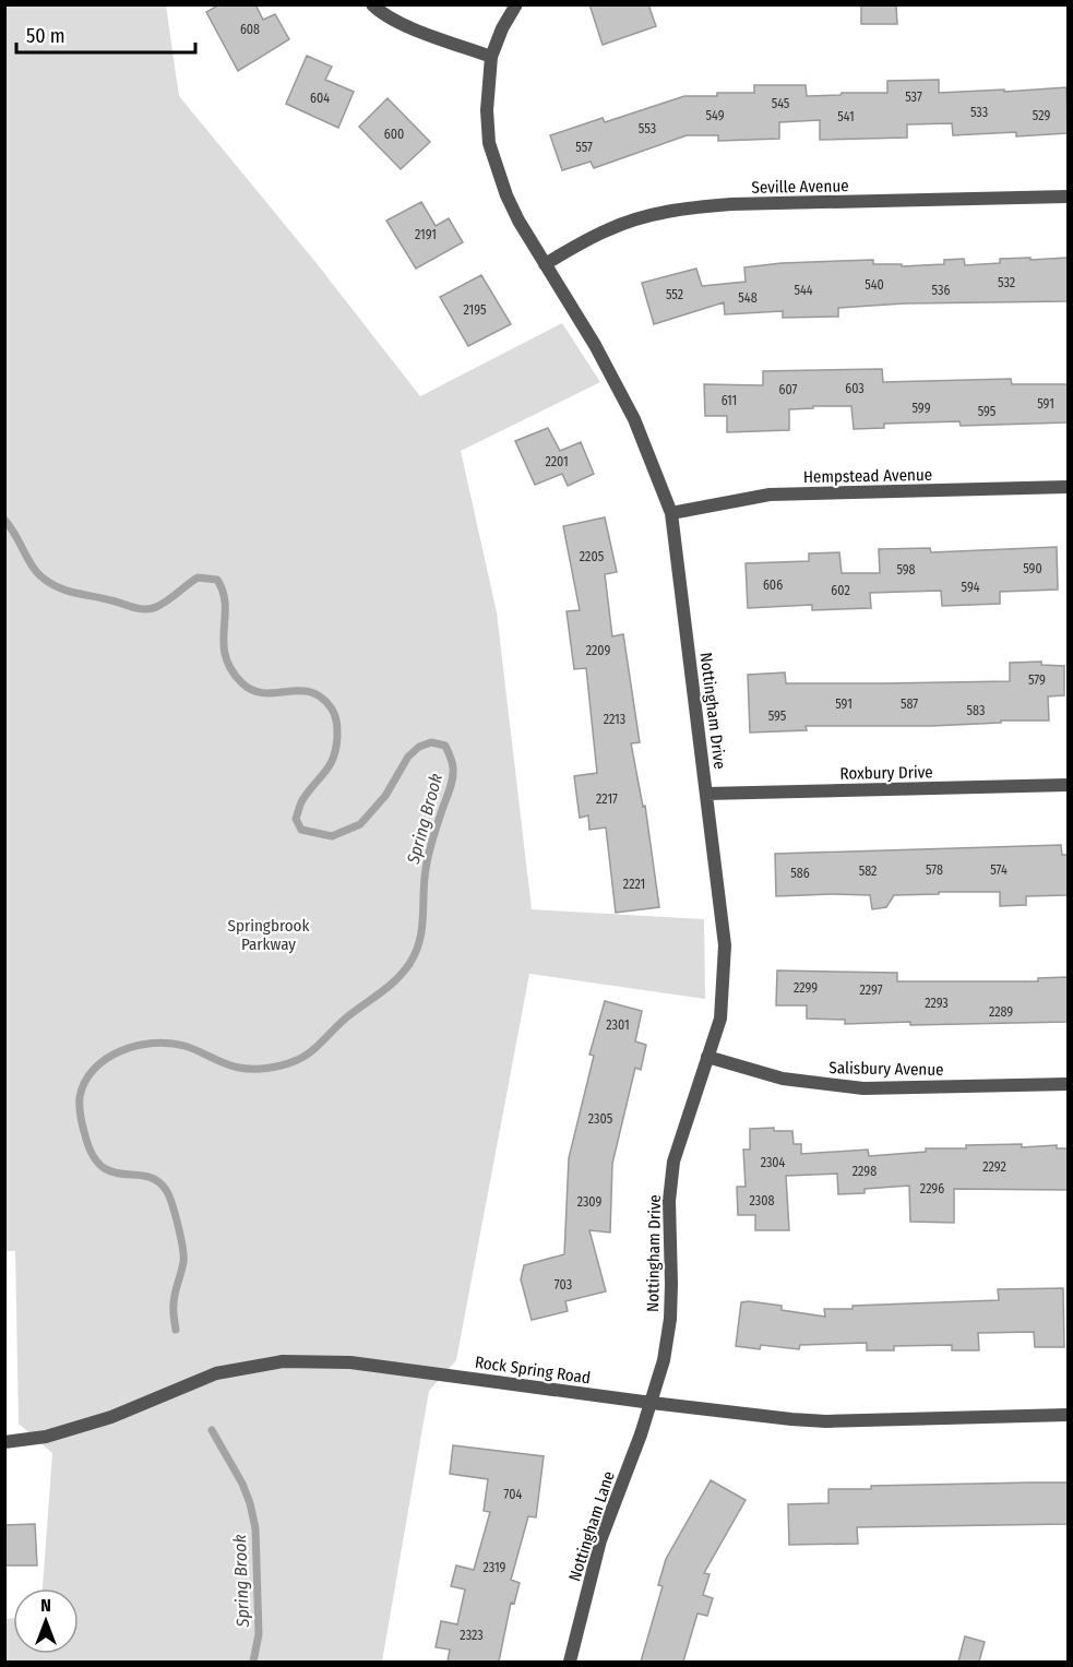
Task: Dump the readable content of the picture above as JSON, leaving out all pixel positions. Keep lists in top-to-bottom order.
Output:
{
  "streets": {
    "street": [
      "Seville Avenue",
      "Hempstead Avenue",
      "Nottingham Drive",
      "Roxbury Drive",
      "Salisbury Avenue",
      "Rock Spring Road",
      "Nottingham Lane"
    ]
  },
  "crossings": [
    ["Seville Avenue", "Nottingham Drive"],
    ["Hempstead Avenue", "Nottingham Drive"],
    ["Nottingham Drive", "Roxbury Drive"],
    ["Nottingham Drive", "Salisbury Avenue"],
    ["Nottingham Drive", "Rock Spring Road"],
    ["Nottingham Drive", "Nottingham Lane"],
    ["Rock Spring Road", "Nottingham Lane"]
  ],
  "water": ["Spring Brook"],
  "parks": ["Springbrook Parkway"],
  "house_numbers": [
    "608",
    "537",
    "604",
    "545",
    "533",
    "549",
    "529",
    "541",
    "553",
    "600",
    "557",
    "2191",
    "532",
    "540",
    "544",
    "536",
    "552",
    "548",
    "2195",
    "603",
    "607",
    "611",
    "591",
    "599",
    "595",
    "2201",
    "2205",
    "590",
    "598",
    "606",
    "594",
    "602",
    "2209",
    "579",
    "591",
    "587",
    "583",
    "595",
    "2213",
    "2217",
    "578",
    "574",
    "582",
    "586",
    "2221",
    "2299",
    "2297",
    "2293",
    "2289",
    "2301",
    "2305",
    "2304",
    "2292",
    "2298",
    "2296",
    "2308",
    "2309",
    "703",
    "704",
    "2319",
    "2323"
  ],
  "scale_bar": "50 m",
  "north": "top"
}
